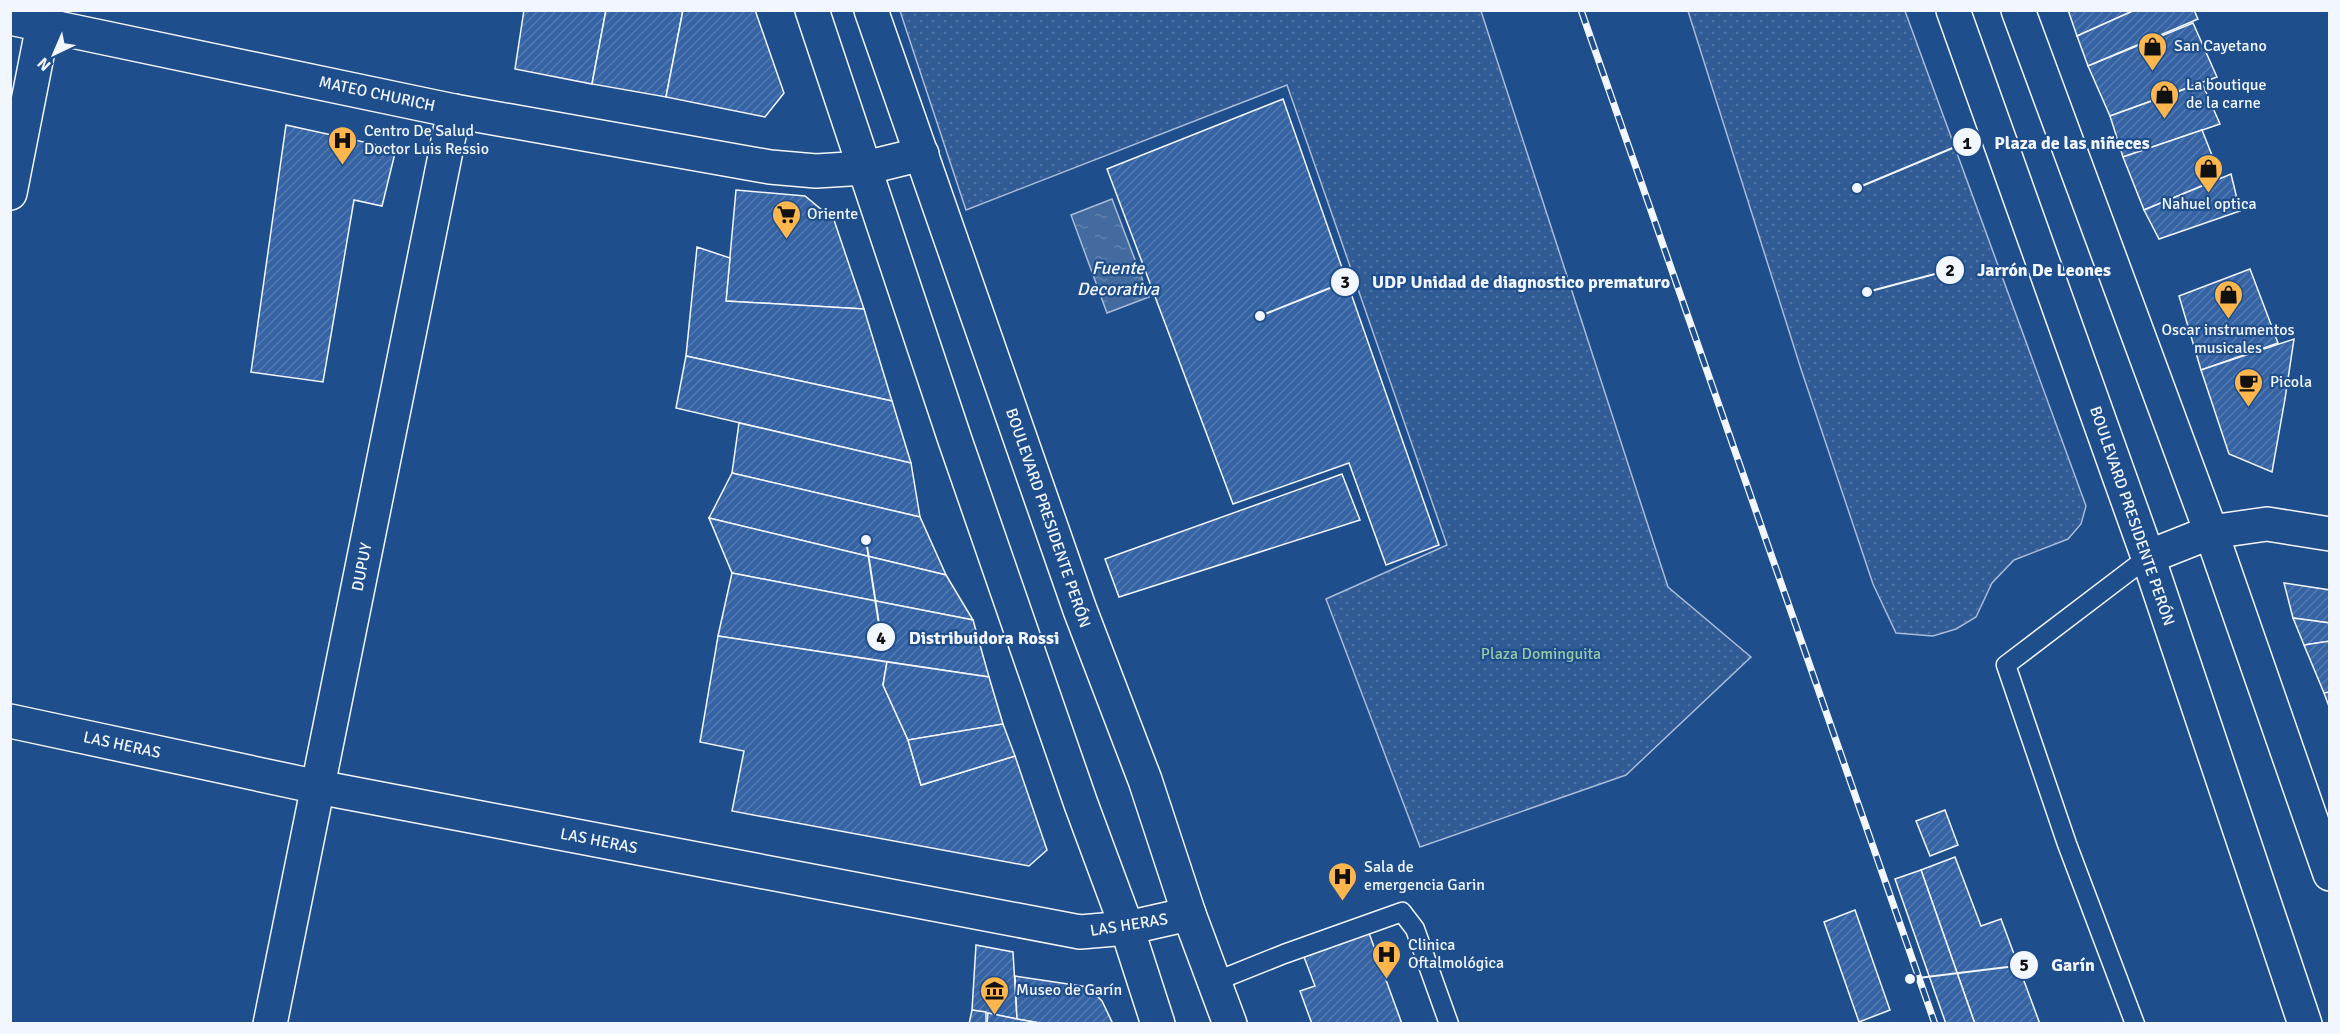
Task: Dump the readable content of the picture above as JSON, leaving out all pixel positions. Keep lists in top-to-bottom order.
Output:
{
  "streets": {
    "street": [
      "MATEO CHURICH",
      "BOULEVARD PRESIDENTE PERÓN",
      "DUPUY",
      "LAS HERAS"
    ]
  },
  "crossings": [
    ["MATEO CHURICH", "BOULEVARD PRESIDENTE PERÓN"],
    ["MATEO CHURICH", "DUPUY"],
    ["BOULEVARD PRESIDENTE PERÓN", "LAS HERAS"],
    ["DUPUY", "LAS HERAS"]
  ],
  "water": ["Fuente Decorativa"],
  "parks": ["Plaza Dominguita"],
  "places": {
    "shop": [
      "San Cayetano",
      "La boutique de la carne",
      "Nahuel optica",
      "Oscar instrumentos musicales"
    ],
    "hospital": ["Centro De Salud Doctor Luis Ressio", "Sala de emergencia Garin", "Clinica Oftalmológica"],
    "other": [
      "Plaza de las niñeces",
      "Jarrón De Leones",
      "UDP Unidad de diagnostico prematuro",
      "Distribuidora Rossi",
      "Garín"
    ],
    "supermarket": ["Oriente"],
    "cafe": ["Picola"],
    "museum": ["Museo de Garín"]
  },
  "north": "bottom left"
}
